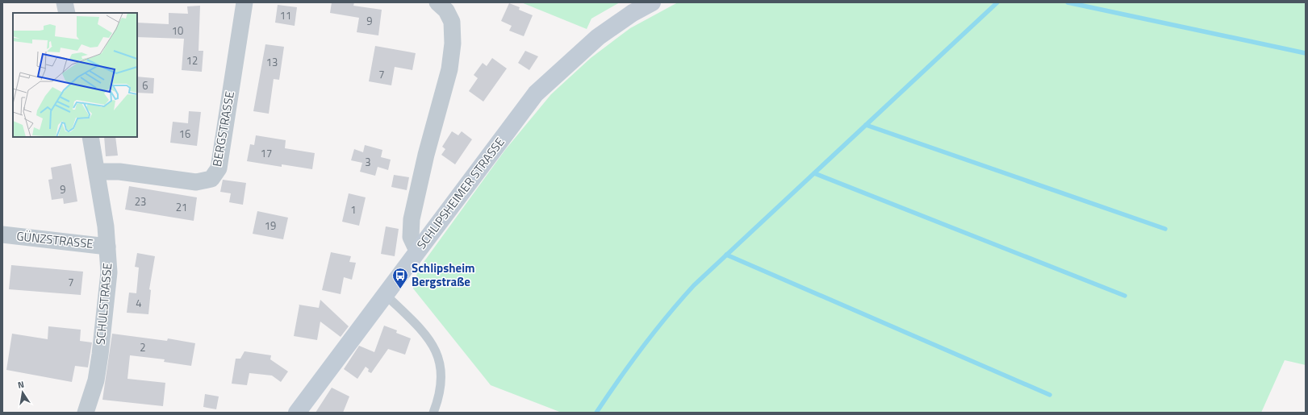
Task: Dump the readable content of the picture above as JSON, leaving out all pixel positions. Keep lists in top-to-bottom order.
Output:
{
  "streets": {
    "street": [
      "BERGSTRASSE",
      "SCHLIPSHEIMER STRASSE",
      "GÜNZSTRASSE",
      "SCHULSTRASSE"
    ]
  },
  "crossings": [
    ["BERGSTRASSE", "SCHULSTRASSE"],
    ["GÜNZSTRASSE", "SCHULSTRASSE"]
  ],
  "places": {
    "bus stop": ["Schlipsheim Bergstraße"]
  },
  "house_numbers": [
    "11",
    "9",
    "10",
    "12",
    "13",
    "7",
    "6",
    "16",
    "17",
    "3",
    "9",
    "23",
    "21",
    "1",
    "19",
    "7",
    "4",
    "2"
  ],
  "north": "top"
}
